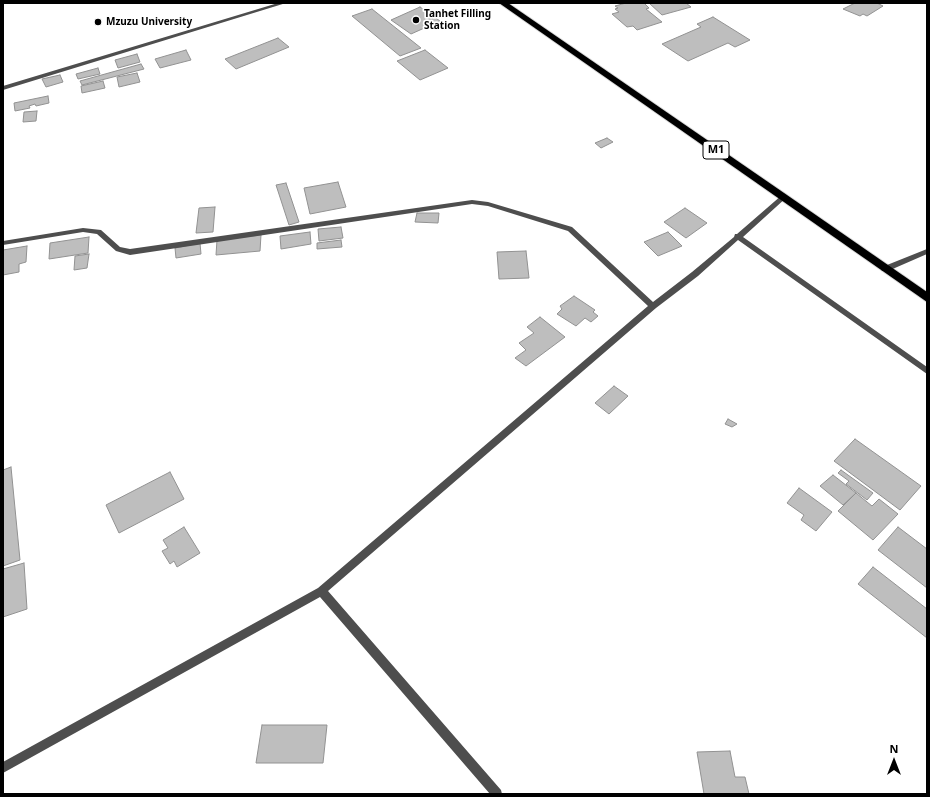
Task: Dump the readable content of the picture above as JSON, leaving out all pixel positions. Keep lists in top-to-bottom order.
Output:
{
  "streets": {
    "highway": ["M1"]
  },
  "places": ["Tanhet Filling Station", "Mzuzu University"],
  "north": "top"
}
